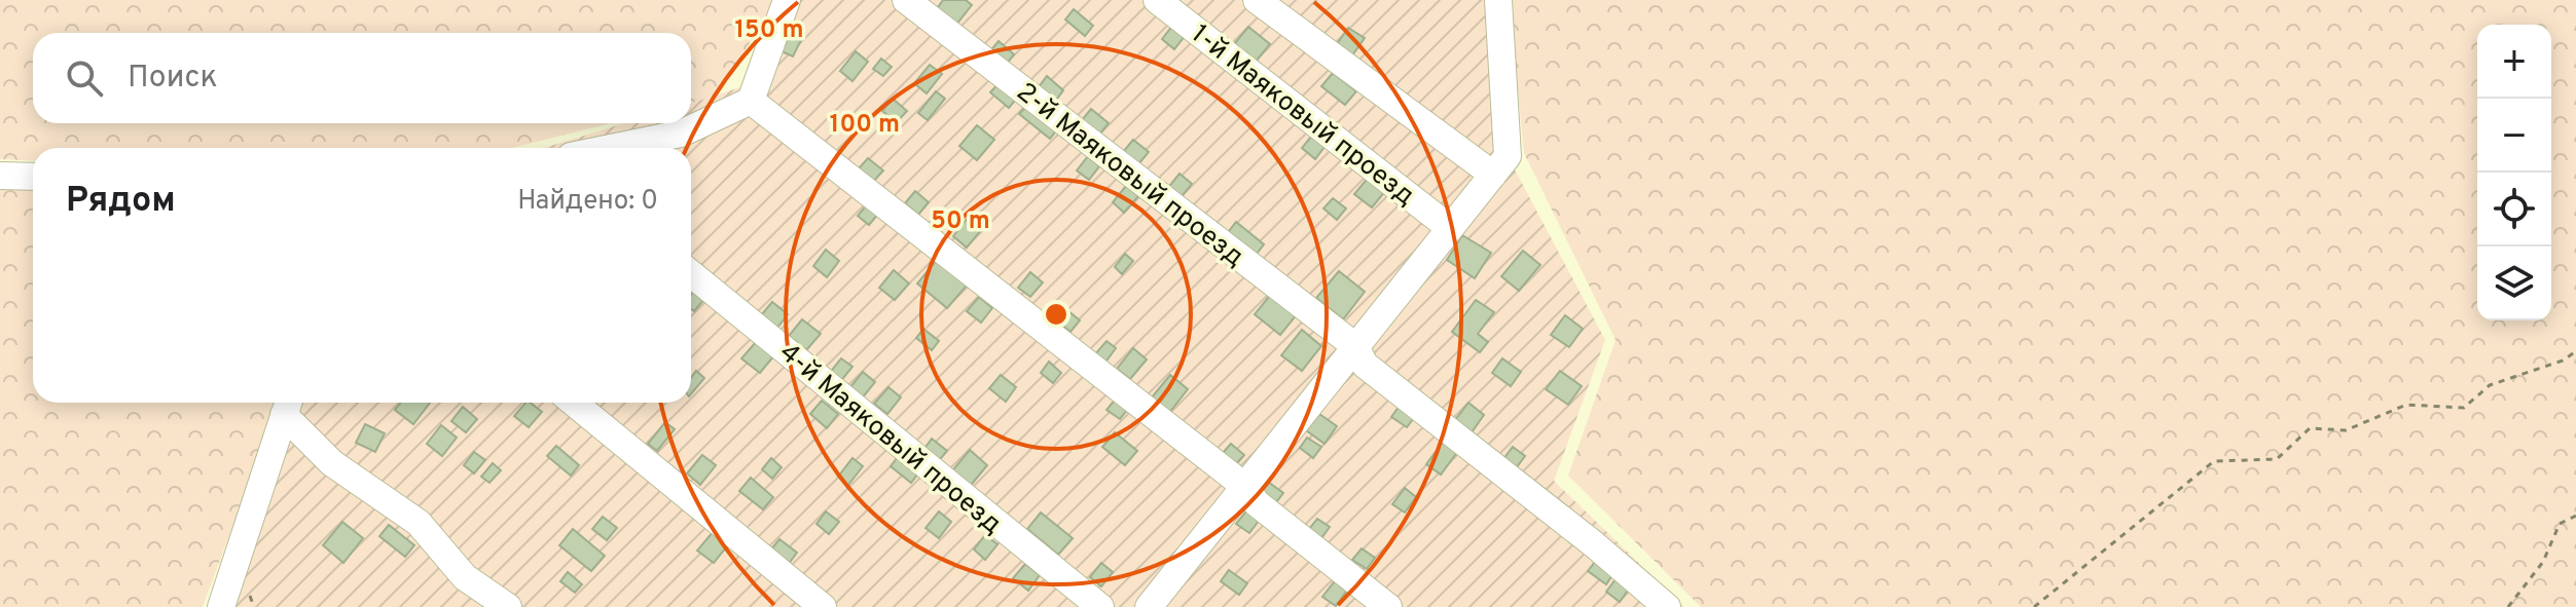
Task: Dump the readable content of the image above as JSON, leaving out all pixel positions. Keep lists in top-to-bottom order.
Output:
{
  "streets": {
    "street": ["1-й Маяковый проезд", "2-й Маяковый проезд", "4-й Маяковый проезд"]
  },
  "page": {
    "map_buttons": ["+", "−"],
    "search": "Поиск",
    "heading": ["Рядом", "Найдено: 0"]
  },
  "rings": ["150 m", "100 m", "50 m"]
}
